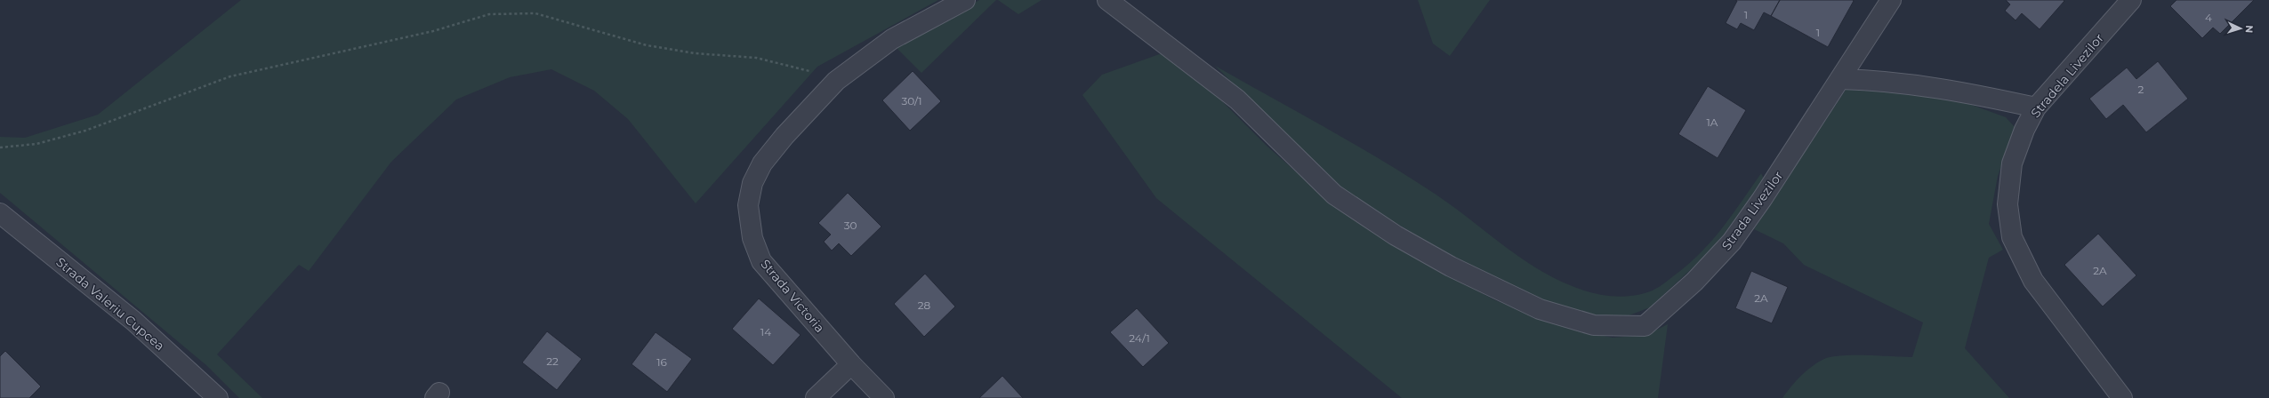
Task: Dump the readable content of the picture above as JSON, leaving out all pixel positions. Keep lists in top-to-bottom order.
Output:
{
  "streets": {
    "street": [
      "Stradela Livezilor",
      "Strada Livezilor",
      "Strada Victoria",
      "Strada Valeriu Cupcea"
    ]
  },
  "house_numbers": [
    "1",
    "4",
    "1",
    "2",
    "30/1",
    "1A",
    "30",
    "2A",
    "2A",
    "28",
    "14",
    "24/1",
    "22",
    "16"
  ],
  "north": "right"
}
